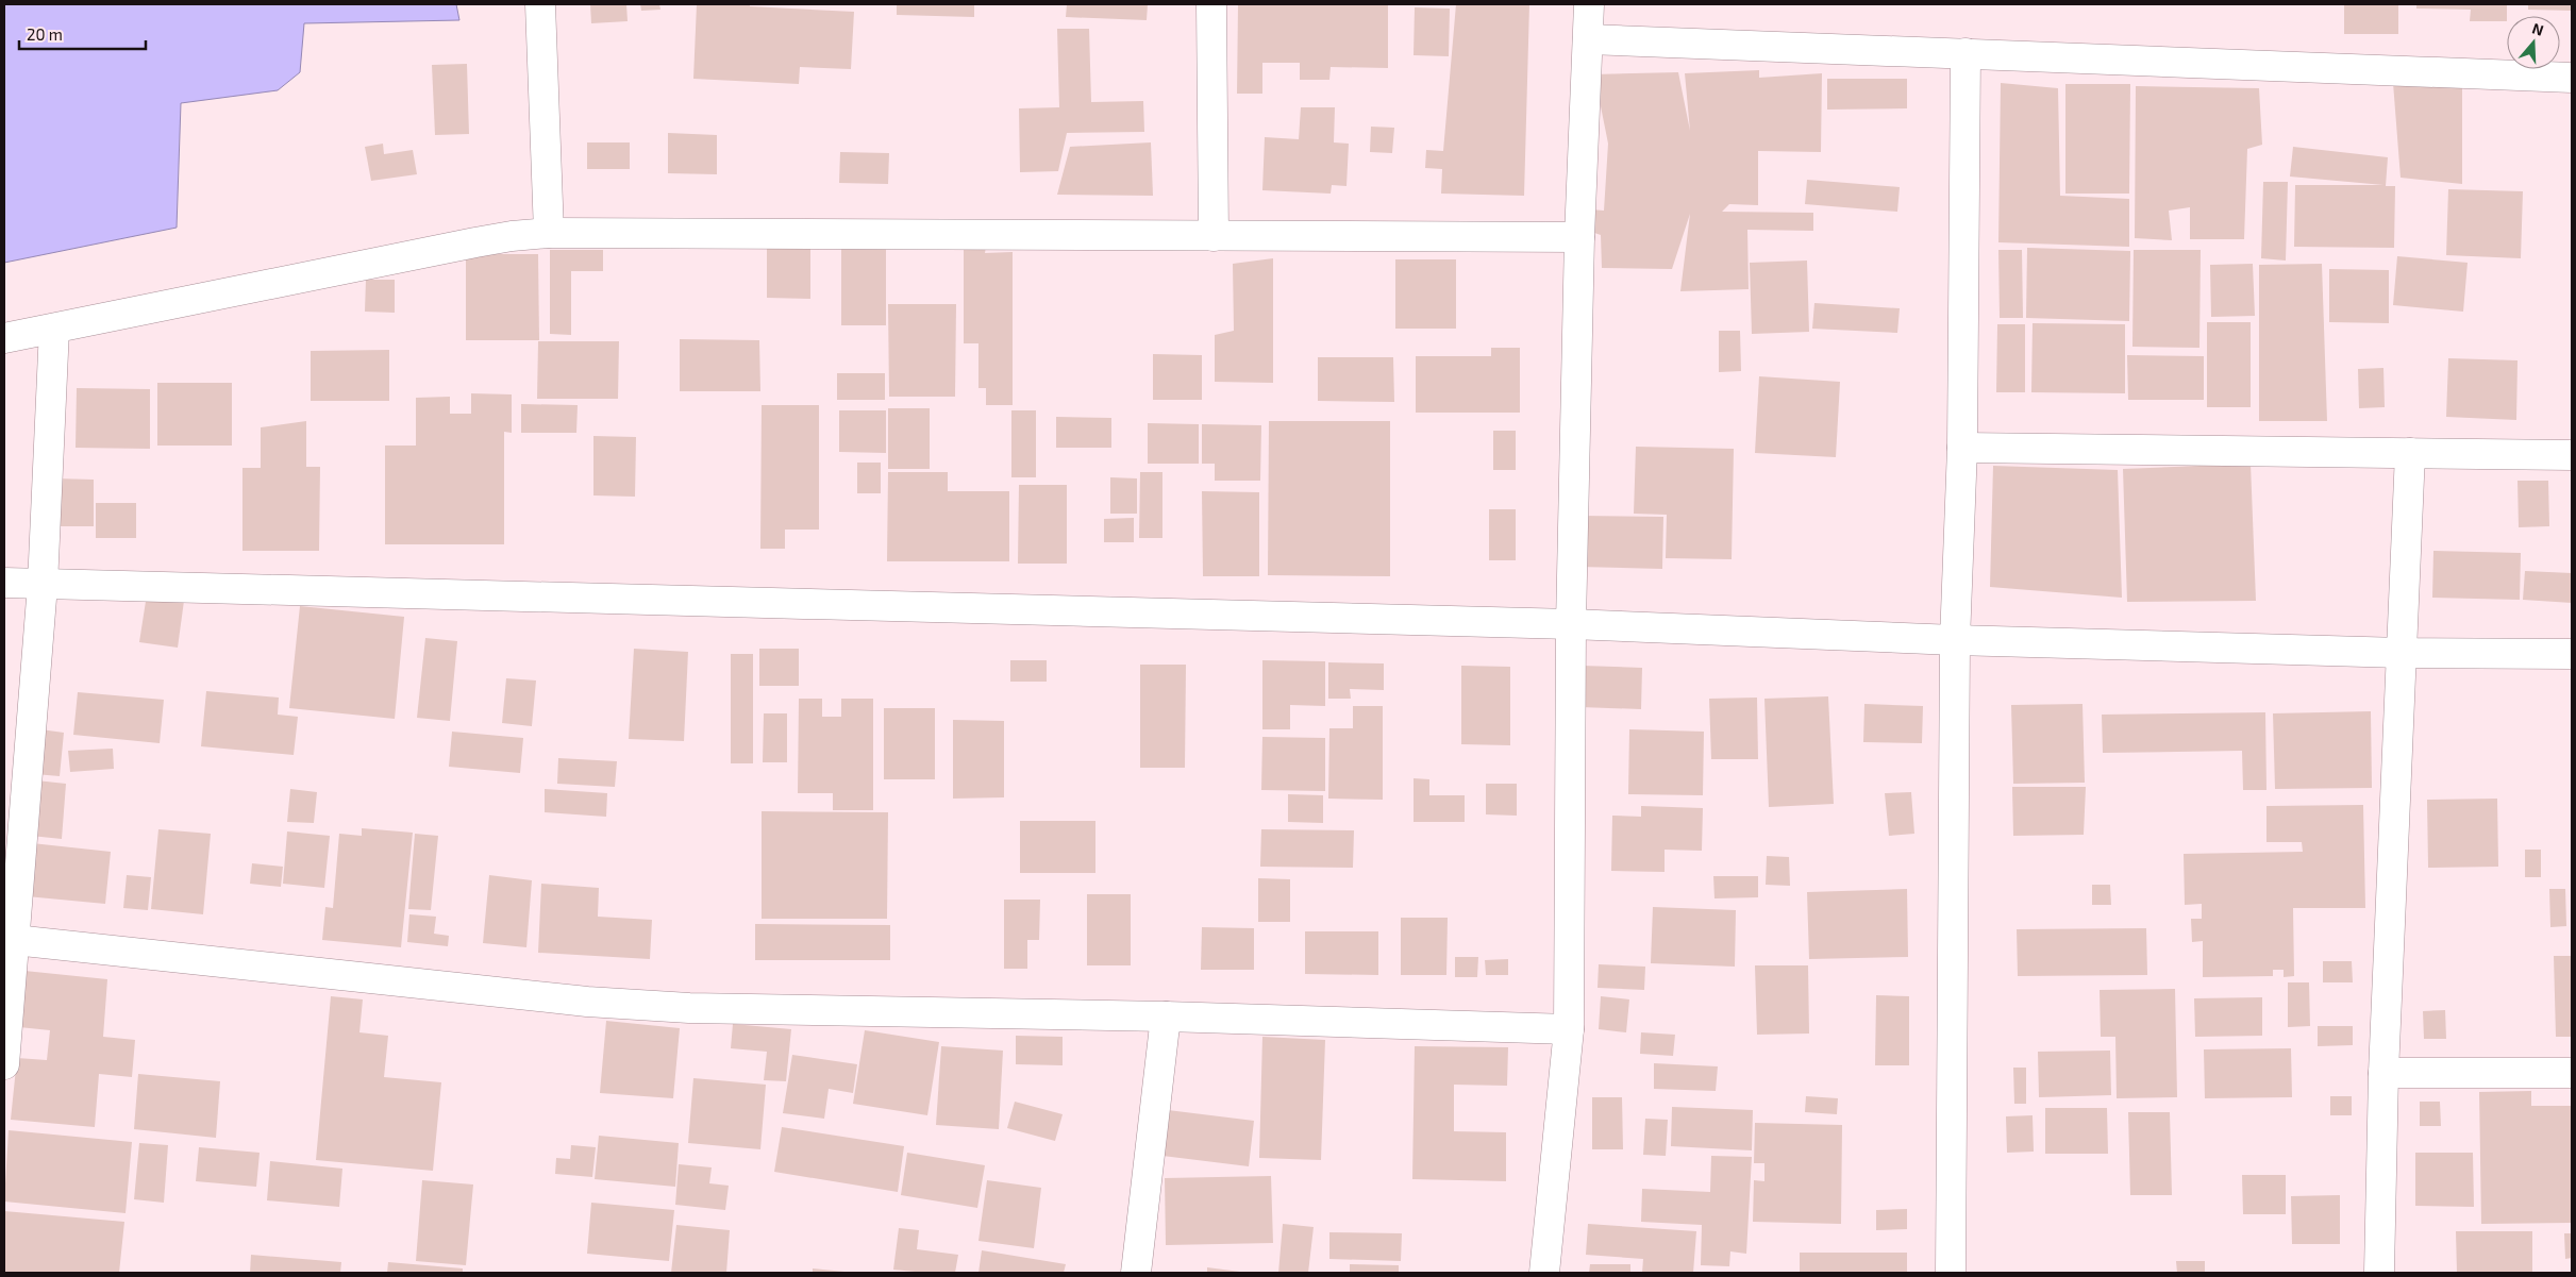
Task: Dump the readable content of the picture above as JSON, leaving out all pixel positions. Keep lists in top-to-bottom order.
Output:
{
  "scale_bar": "20 m",
  "north": "top"
}
